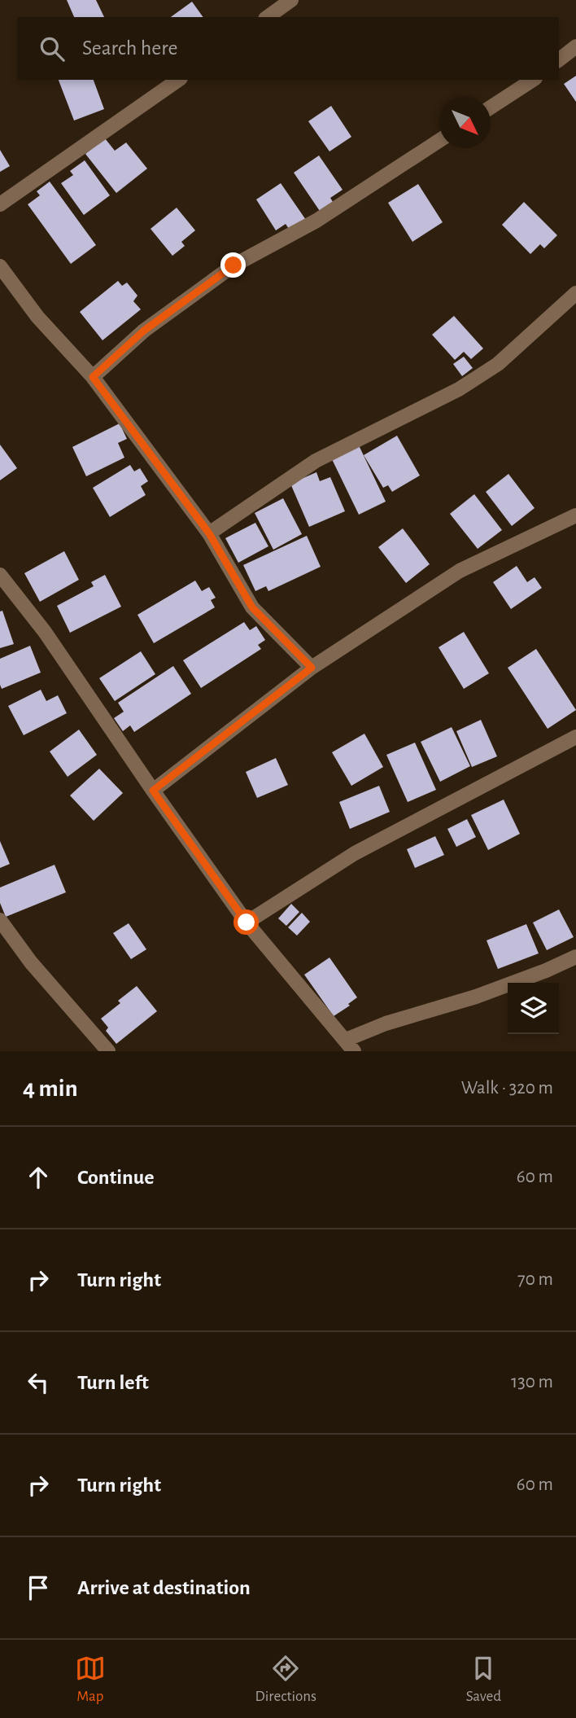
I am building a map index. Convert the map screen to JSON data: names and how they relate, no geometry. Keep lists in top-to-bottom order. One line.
{"north":"bottom right","page":{"search":"Search here","heading":["4 min","Walk · 320 m"],"list":[["Continue","60 m"],["Turn right","70 m"],["Turn left","130 m"],["Turn right","60 m"],"Arrive at destination"],"nav":["Map","Directions","Saved"]}}
